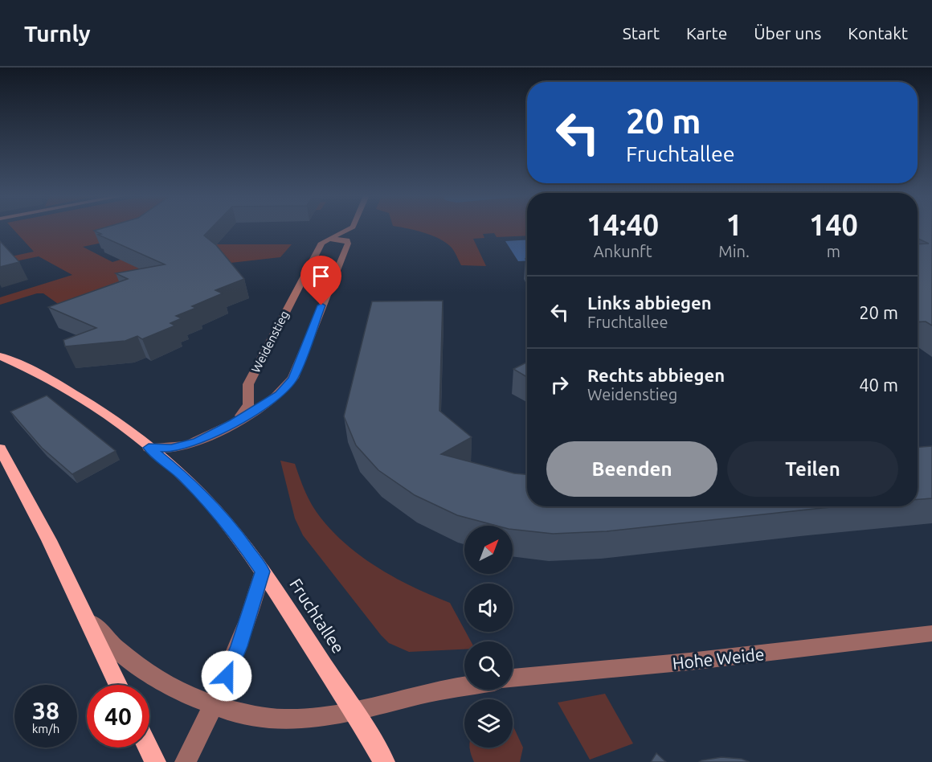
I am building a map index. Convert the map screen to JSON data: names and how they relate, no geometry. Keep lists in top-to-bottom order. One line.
{"streets":{"main road":["Fruchtallee"],"street":["Weidenstieg","Hohe Weide"]},"crossings":[["Weidenstieg","Fruchtallee"]],"north":"top right","page":{"header":"Turnly","nav":["Start","Karte","Über uns","Kontakt"],"turn":["20 m","Fruchtallee"],"eta":["14:40","Ankunft","1","Min.","140","m"],"list":[{"name":"Links abbiegen","note":"Fruchtallee","value":"20 m"},{"name":"Rechts abbiegen","note":"Weidenstieg","value":"40 m"}],"buttons":["Beenden","Teilen"],"speed":"38 km/h","limit":"40"}}
